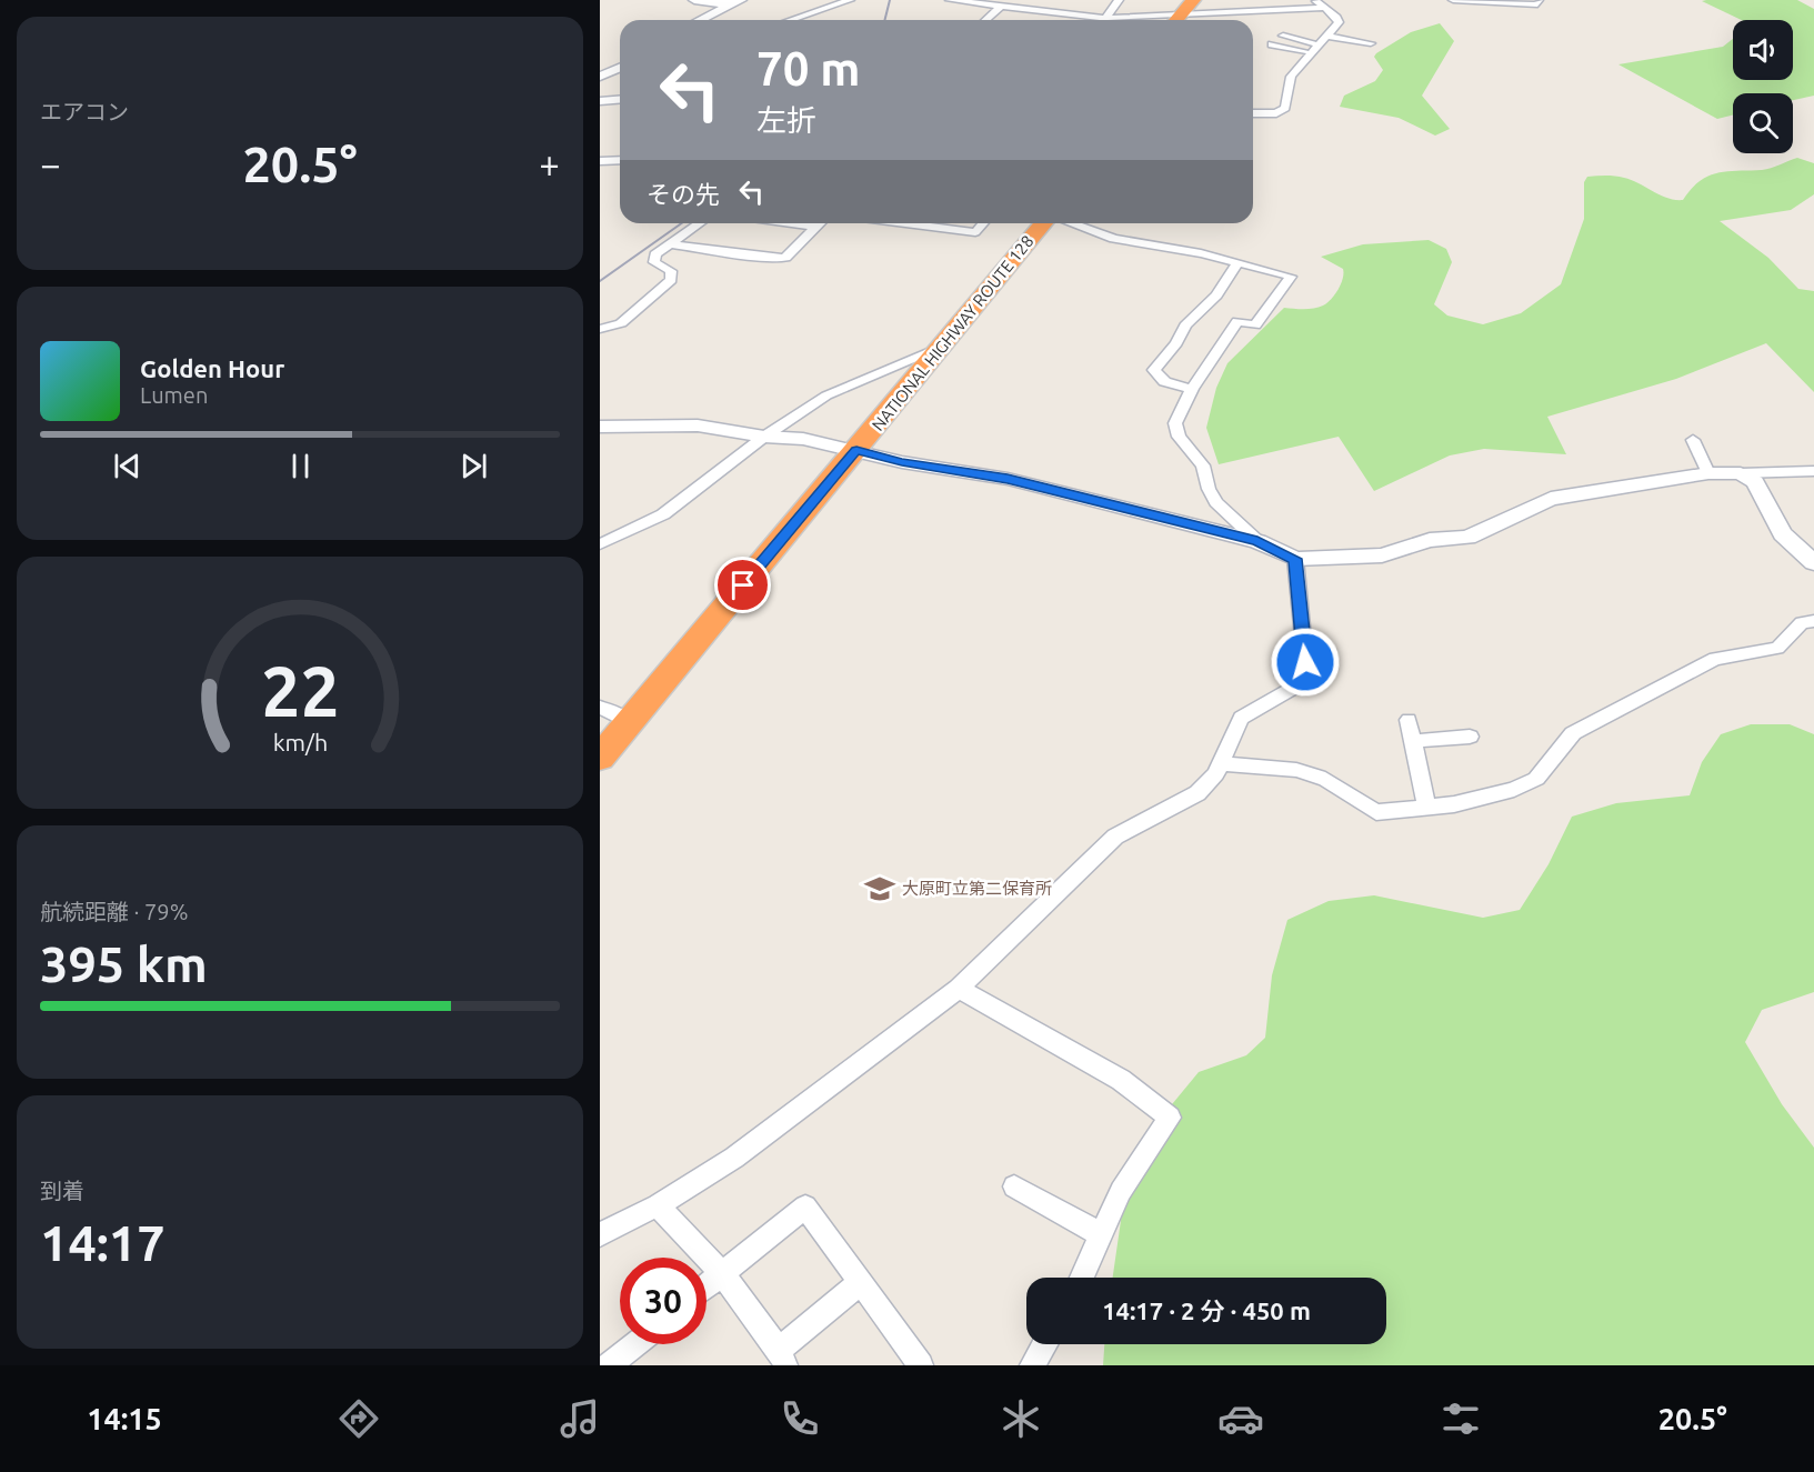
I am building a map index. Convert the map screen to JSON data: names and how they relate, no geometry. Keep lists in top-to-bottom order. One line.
{"streets":{"highway":["NATIONAL HIGHWAY ROUTE 128"]},"places":{"school or university":["大原町立第二保育所"]},"page":{"tile":["エアコン",["航続距離 · 79%","395 km"],["到着","14:17"]],"turn":["70 m","左折"],"heat":["−","20.5°","+"],"then":"その先","song":["Golden Hour","Lumen"],"limit":"30","trip":"14:17 · 2 分 · 450 m","tabs":["14:15","20.5°"],"gauge":["22","km/h"]}}
